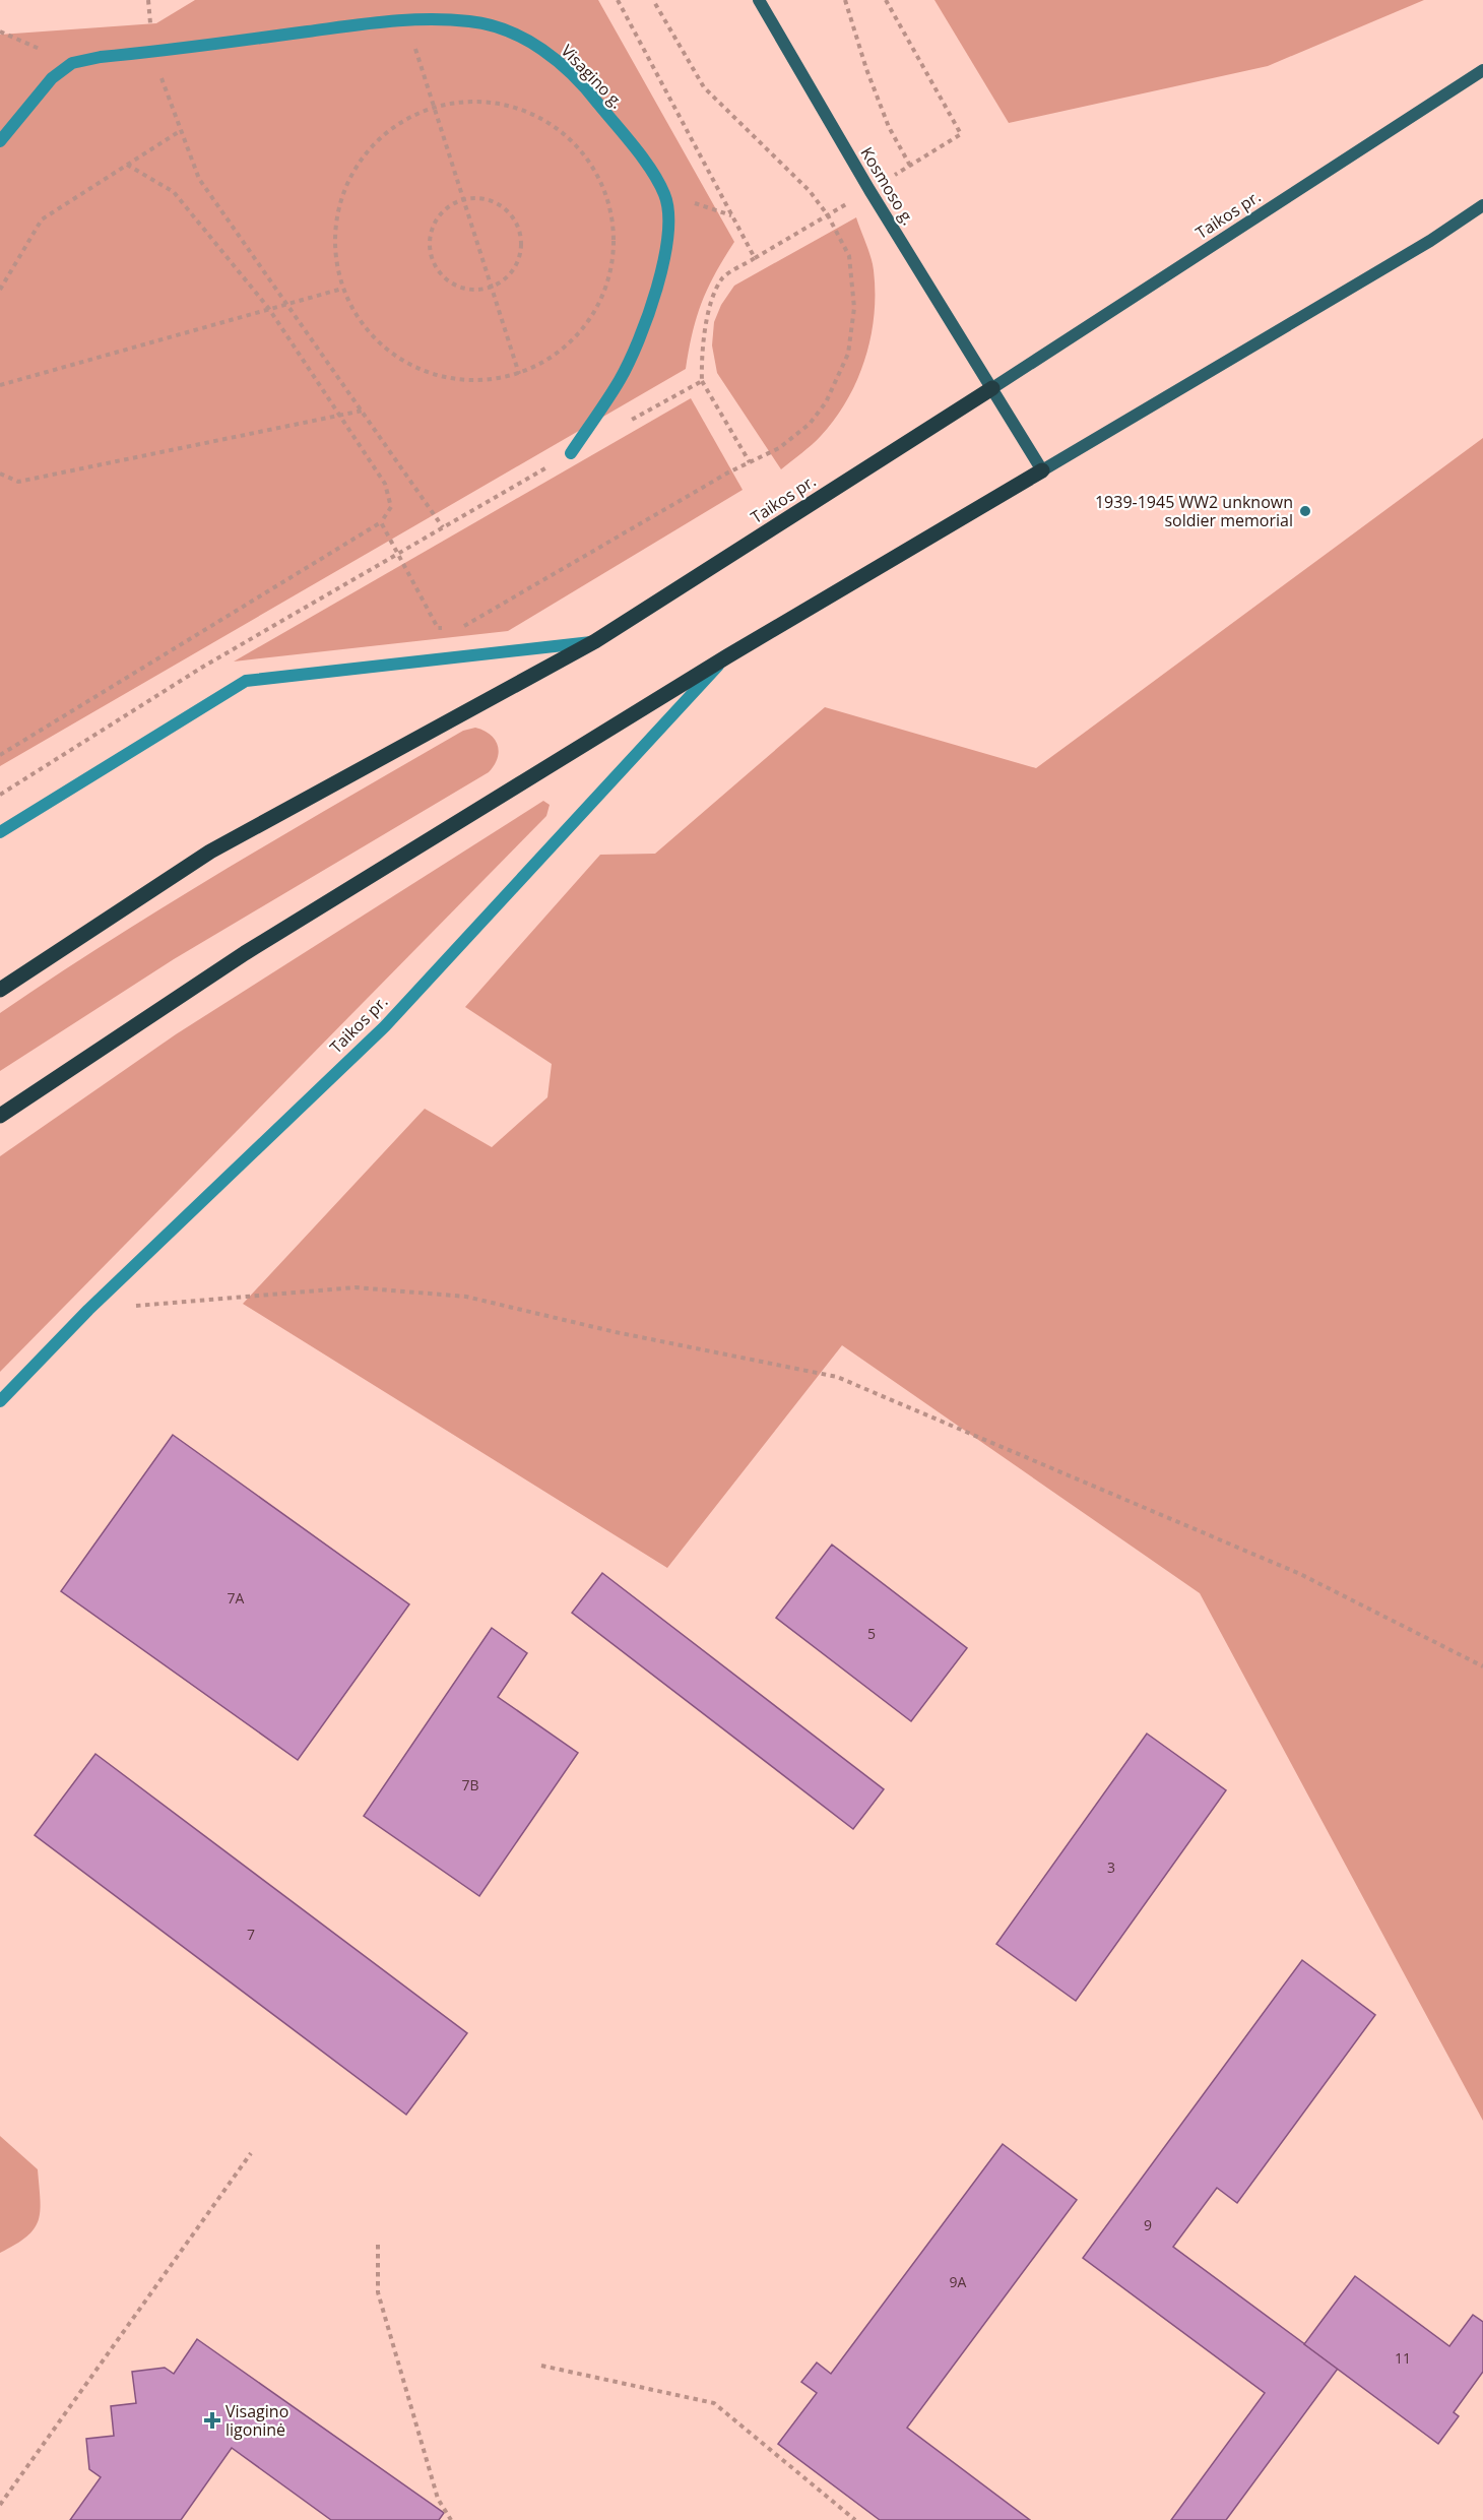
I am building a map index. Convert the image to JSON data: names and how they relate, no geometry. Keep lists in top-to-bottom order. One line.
{"streets":{"main road":["Kosmoso g.","Taikos pr."],"street":["Visagino g."]},"crossings":[["Kosmoso g.","Taikos pr."]],"places":{"other":["1939-1945 WW2 unknown soldier memorial"],"health":["Visagino ligoninė"]},"house_numbers":["7A","5","7B","3","7","9","9A","11"]}
